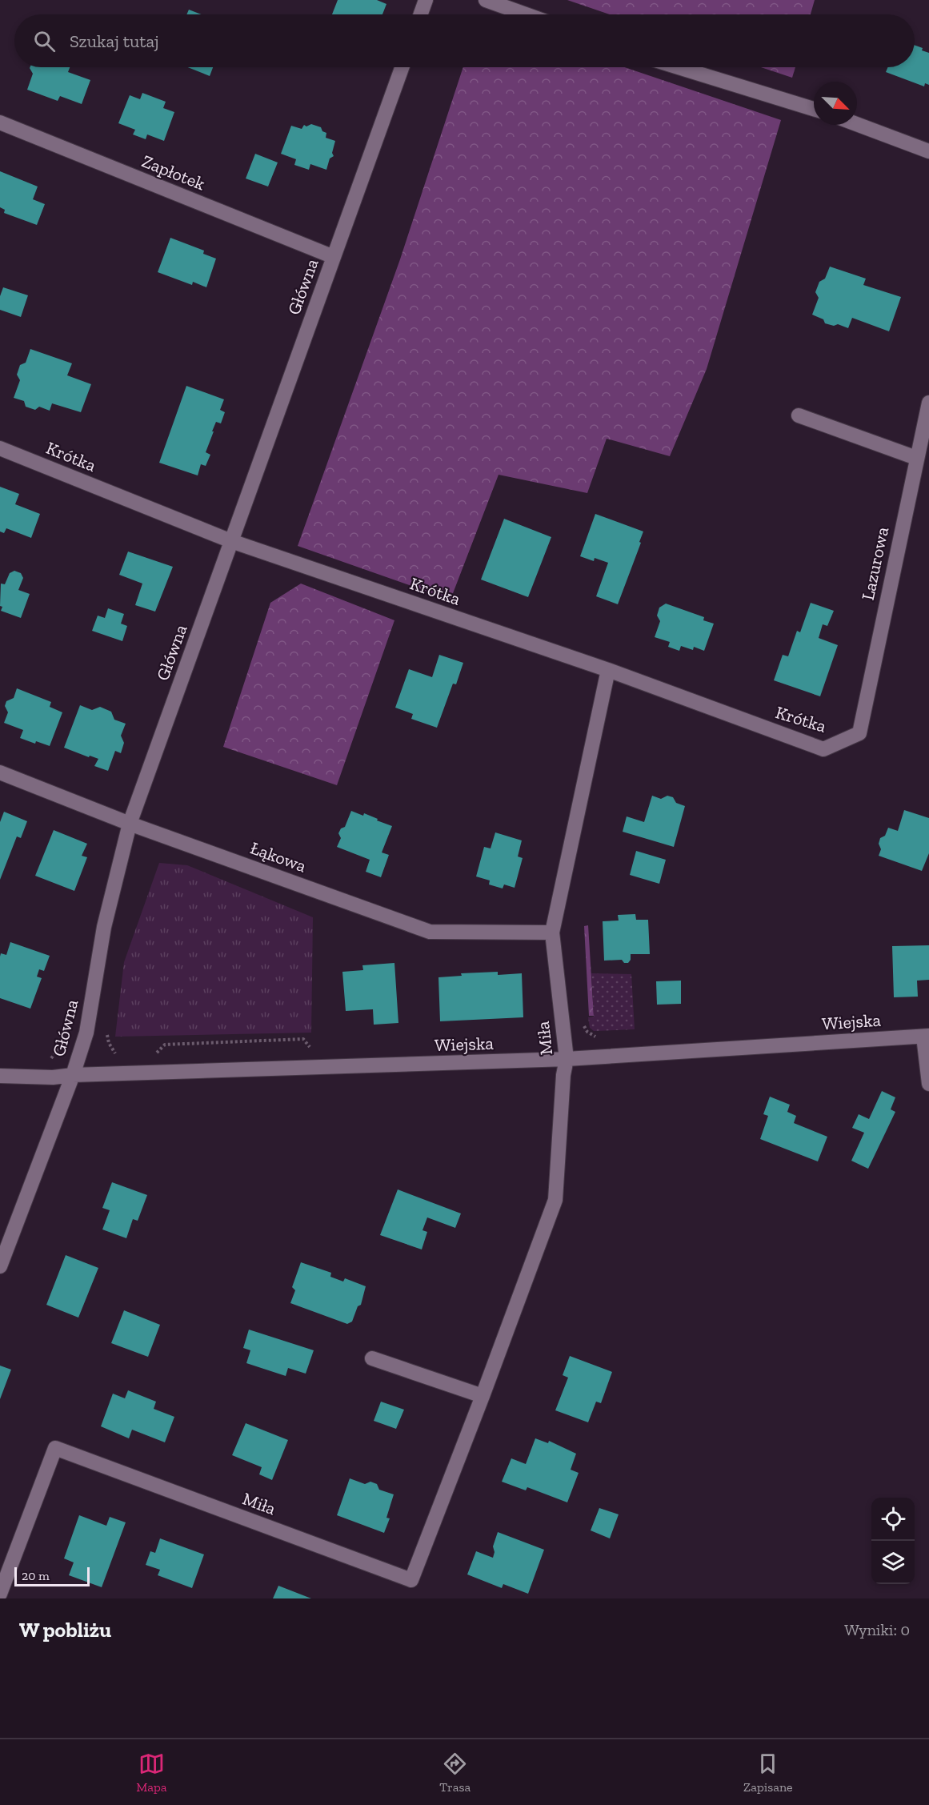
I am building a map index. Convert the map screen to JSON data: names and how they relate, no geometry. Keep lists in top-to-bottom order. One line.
{"streets":{"street":["Zapłotek","Główna","Krótka","Lazurowa","Łąkowa","Wiejska","Miła"]},"crossings":[["Zapłotek","Główna"],["Główna","Krótka"],["Główna","Łąkowa"],["Główna","Wiejska"],["Krótka","Lazurowa"],["Krótka","Miła"],["Łąkowa","Miła"],["Wiejska","Miła"]],"scale_bar":"20 m","north":"bottom right","page":{"search":"Szukaj tutaj","scale":"20 m","heading":["W pobliżu","Wyniki: 0"],"nav":["Mapa","Trasa","Zapisane"]}}
